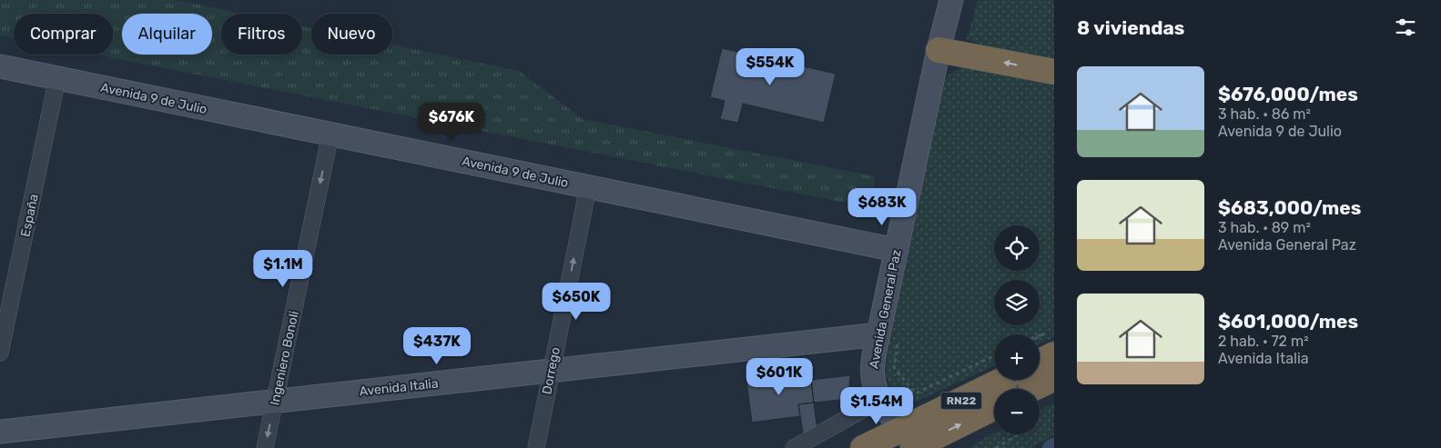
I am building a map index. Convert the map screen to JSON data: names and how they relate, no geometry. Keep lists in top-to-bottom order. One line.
{"streets":{"highway":["RN22"],"main road":["Avenida 9 de Julio","Avenida General Paz","Avenida Italia"],"street":["España","Ingeniero Bonoli","Dorrego"]},"crossings":[["Avenida 9 de Julio","España"],["Avenida 9 de Julio","Avenida General Paz"],["Avenida 9 de Julio","Ingeniero Bonoli"],["Avenida 9 de Julio","Dorrego"],["Avenida General Paz","Avenida Italia"],["Avenida General Paz","RN22"],["Ingeniero Bonoli","Avenida Italia"],["Dorrego","Avenida Italia"]],"one_way":["Ingeniero Bonoli","Dorrego"],"page":{"heading":"8 viviendas","chip":["Comprar","Alquilar","Filtros","Nuevo"],"price":["$554K","$676K","$683K","$1.1M","$650K","$437K","$601K","$1.54M"],"list":[{"name":"$676,000/mes","note":"3 hab. · 86 m² · Avenida 9 de Julio"},{"name":"$683,000/mes","note":"3 hab. · 89 m² · Avenida General Paz"},{"name":"$601,000/mes","note":"2 hab. · 72 m² · Avenida Italia"}],"map_buttons":["+","−"]}}
